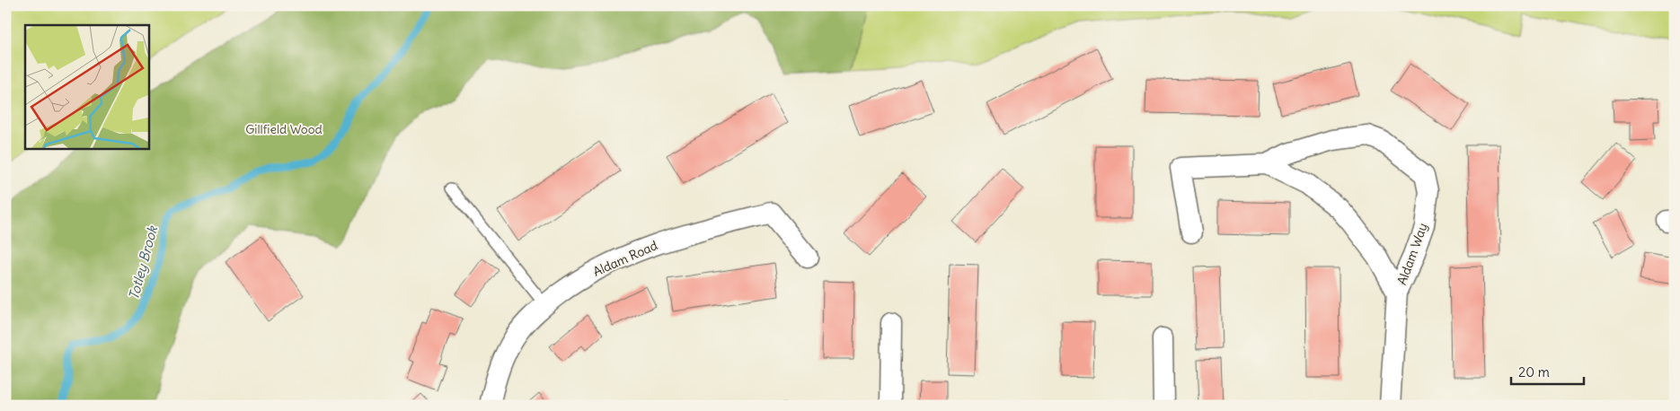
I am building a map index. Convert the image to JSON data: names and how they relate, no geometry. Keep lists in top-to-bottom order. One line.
{"streets":{"street":["Aldam Way","Aldam Road"]},"water":["Totley Brook"],"parks":["Gillfield Wood"],"scale_bar":"20 m"}
